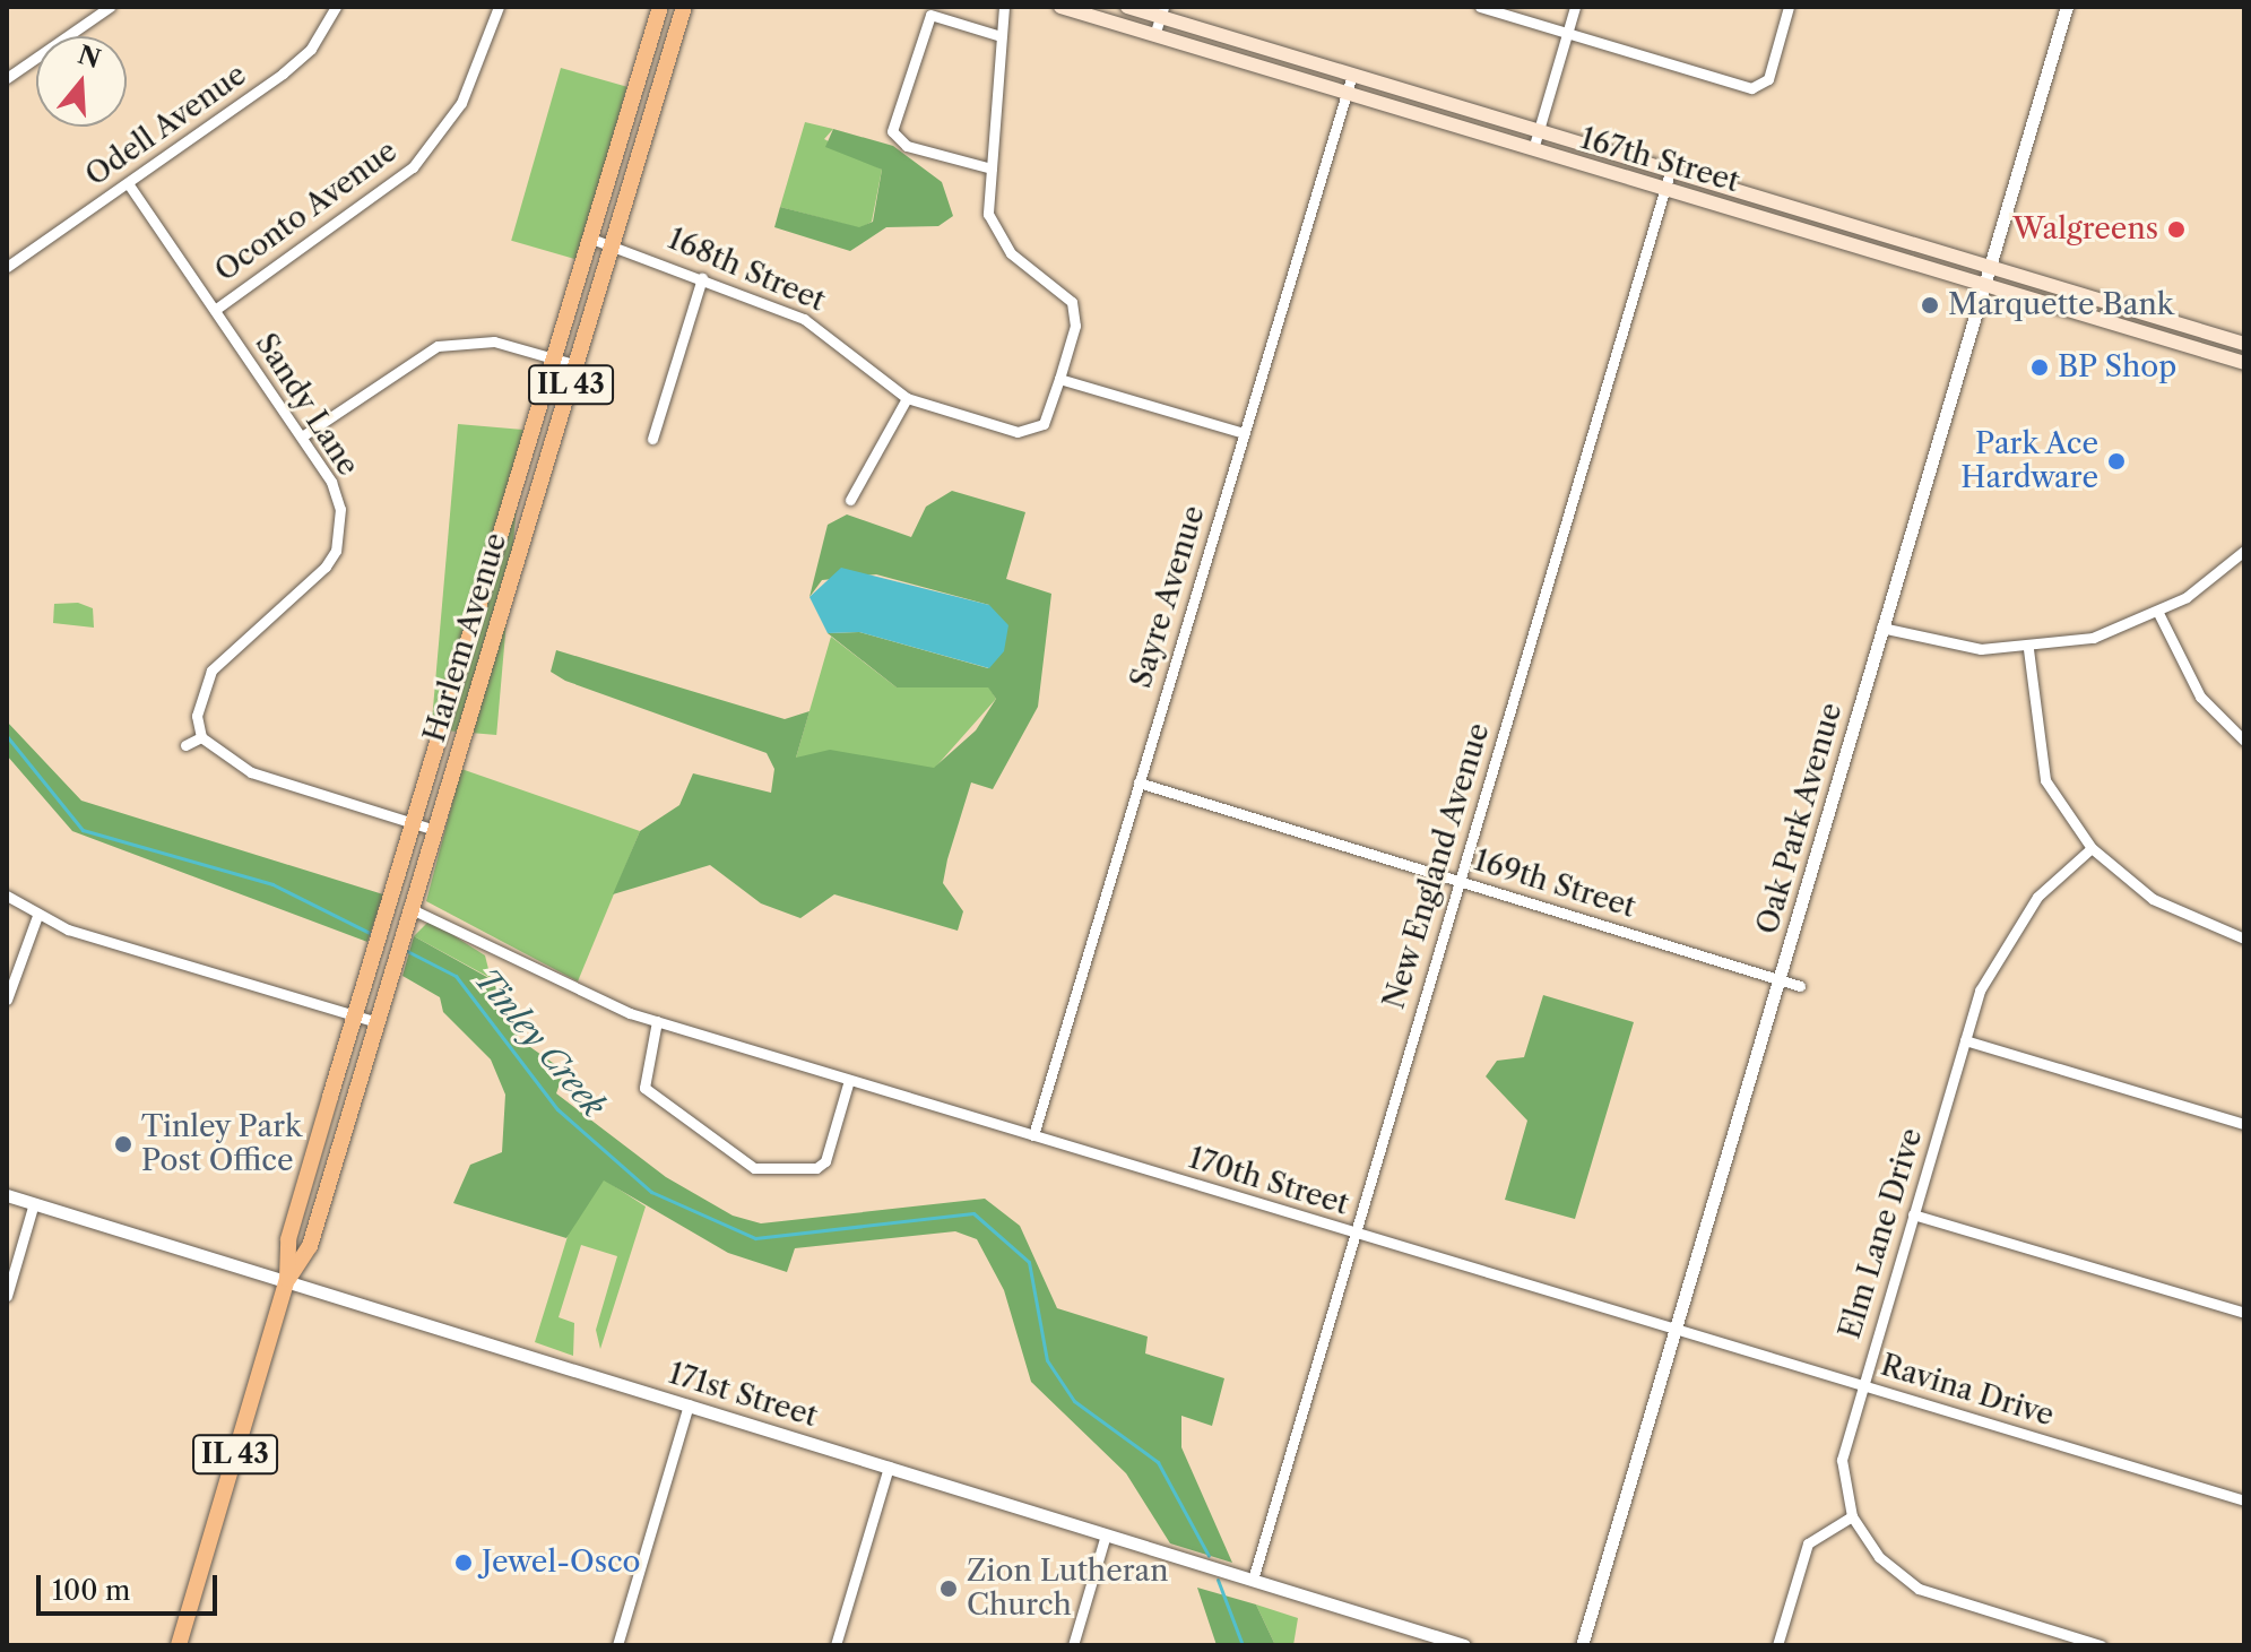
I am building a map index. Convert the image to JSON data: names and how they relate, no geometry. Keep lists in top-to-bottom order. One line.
{"streets":{"main road":["167th Street","IL 43","Harlem Avenue"],"street":["Odell Avenue","Oconto Avenue","168th Street","Sandy Lane","Sayre Avenue","Oak Park Avenue","New England Avenue","169th Street","170th Street","Elm Lane Drive","Ravina Drive","171st Street"]},"crossings":[["Odell Avenue","Sandy Lane"],["167th Street","Sayre Avenue"],["167th Street","Oak Park Avenue"],["167th Street","New England Avenue"],["Oconto Avenue","Sandy Lane"],["168th Street","Harlem Avenue"],["Sayre Avenue","169th Street"],["Sayre Avenue","170th Street"],["Harlem Avenue","170th Street"],["Harlem Avenue","171st Street"],["Oak Park Avenue","169th Street"],["Oak Park Avenue","170th Street"],["Oak Park Avenue","Ravina Drive"],["New England Avenue","169th Street"],["New England Avenue","170th Street"],["New England Avenue","171st Street"],["170th Street","Ravina Drive"],["Elm Lane Drive","Ravina Drive"]],"water":["Tinley Creek"],"places":["Walgreens","Marquette Bank","BP Shop","Park Ace Hardware","Tinley Park Post Office","Jewel-Osco","Zion Lutheran Church"],"scale_bar":"100 m","north":"top"}
